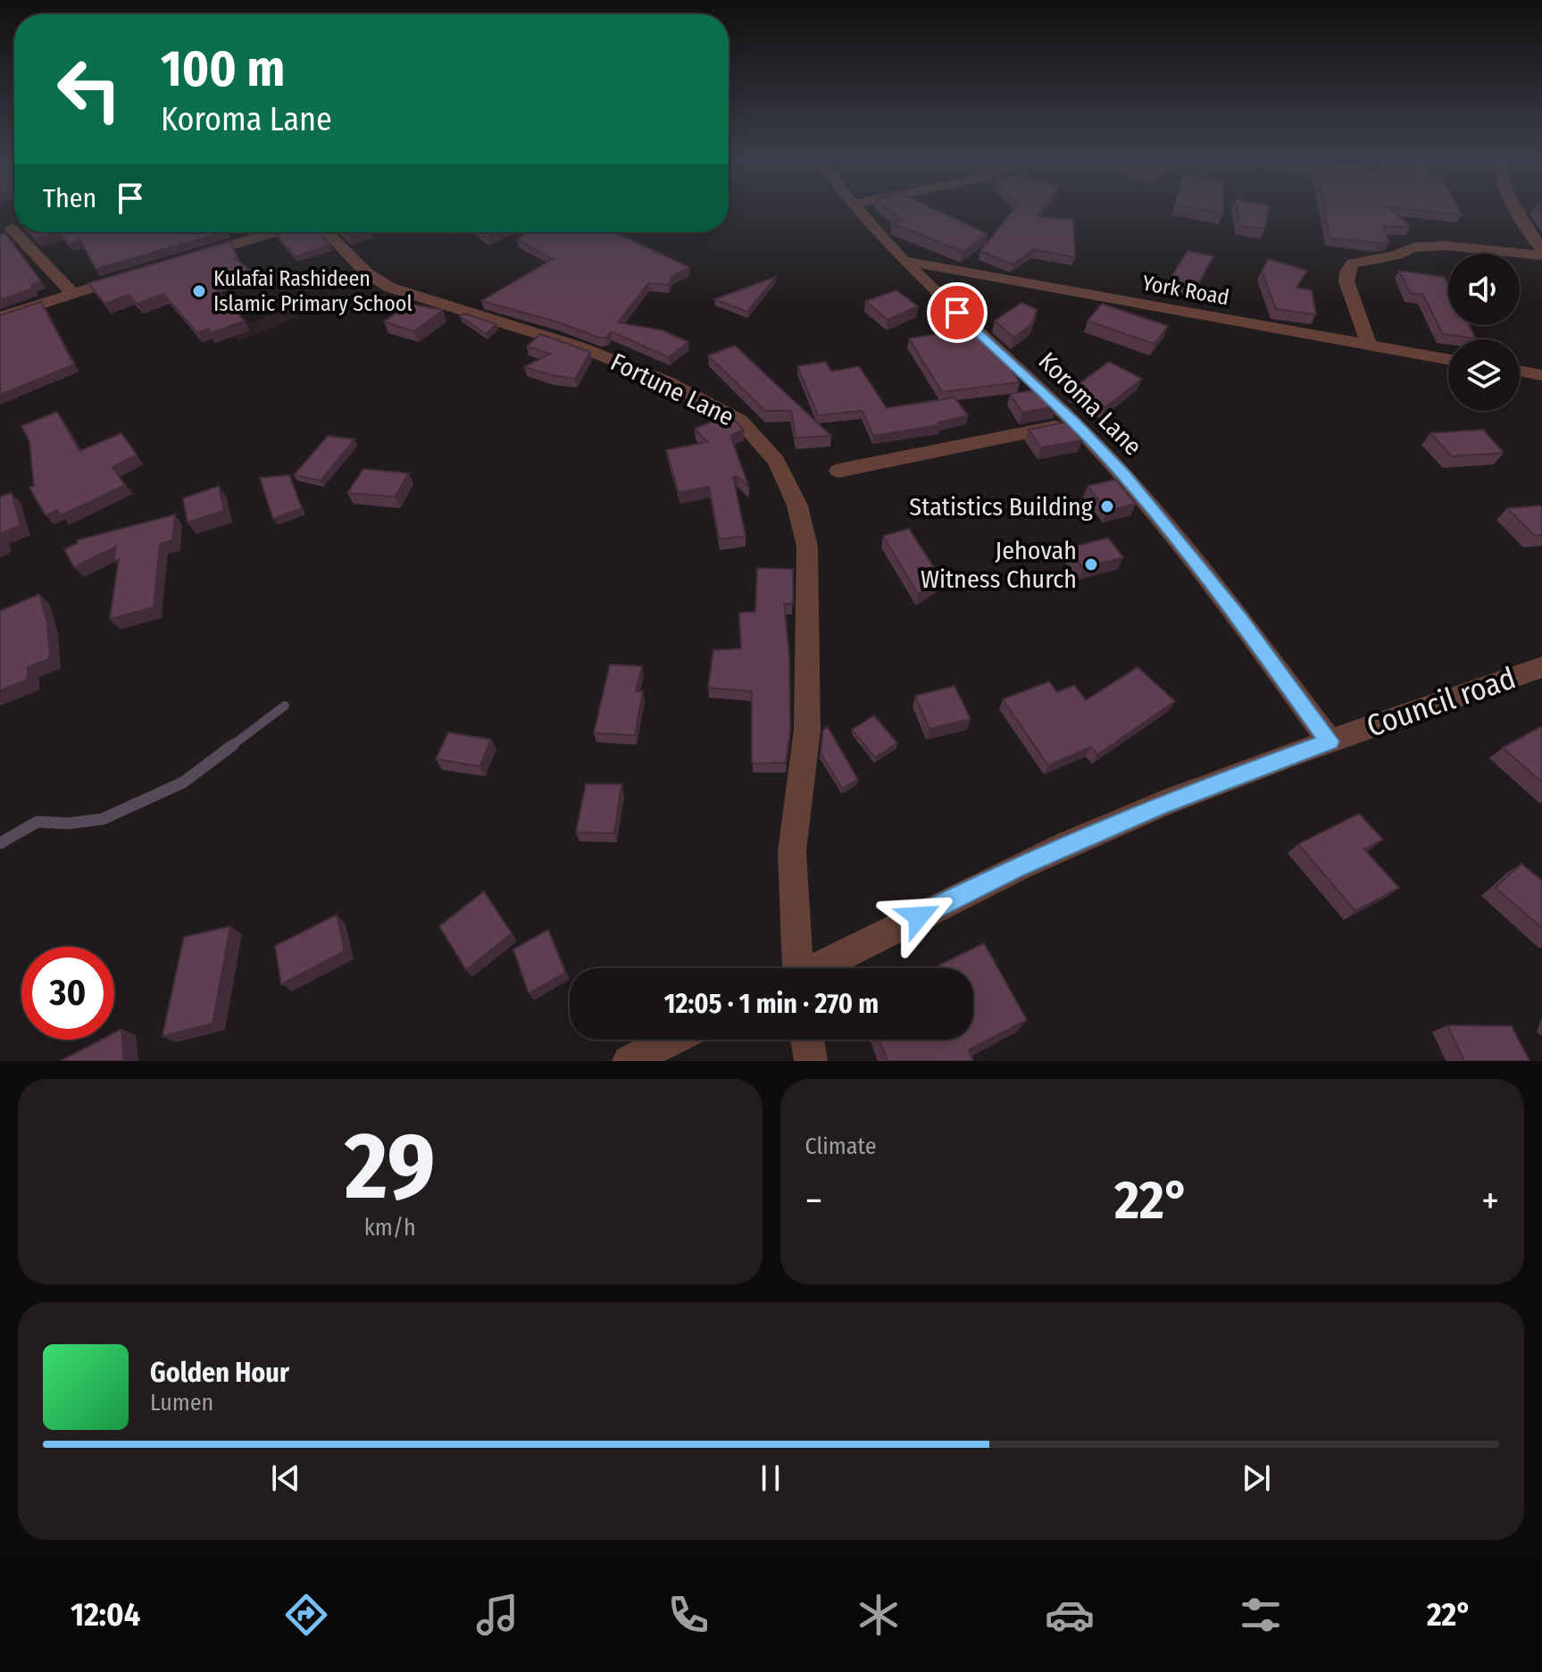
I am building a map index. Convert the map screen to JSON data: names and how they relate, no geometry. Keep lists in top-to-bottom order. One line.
{"streets":{"street":["York Road","Fortune Lane","Koroma Lane","Council road"]},"crossings":[["York Road","Koroma Lane"],["Koroma Lane","Council road"]],"places":["Kulafai Rashideen Islamic Primary School","Statistics Building","Jehovah Witness Church"],"page":{"turn":["100 m","Koroma Lane"],"then":"Then","limit":"30","trip":"12:05 · 1 min · 270 m","tile":[["29","km/h"],"Climate"],"heat":["−","22°","+"],"song":["Golden Hour","Lumen"],"tabs":["12:04","22°"]}}
